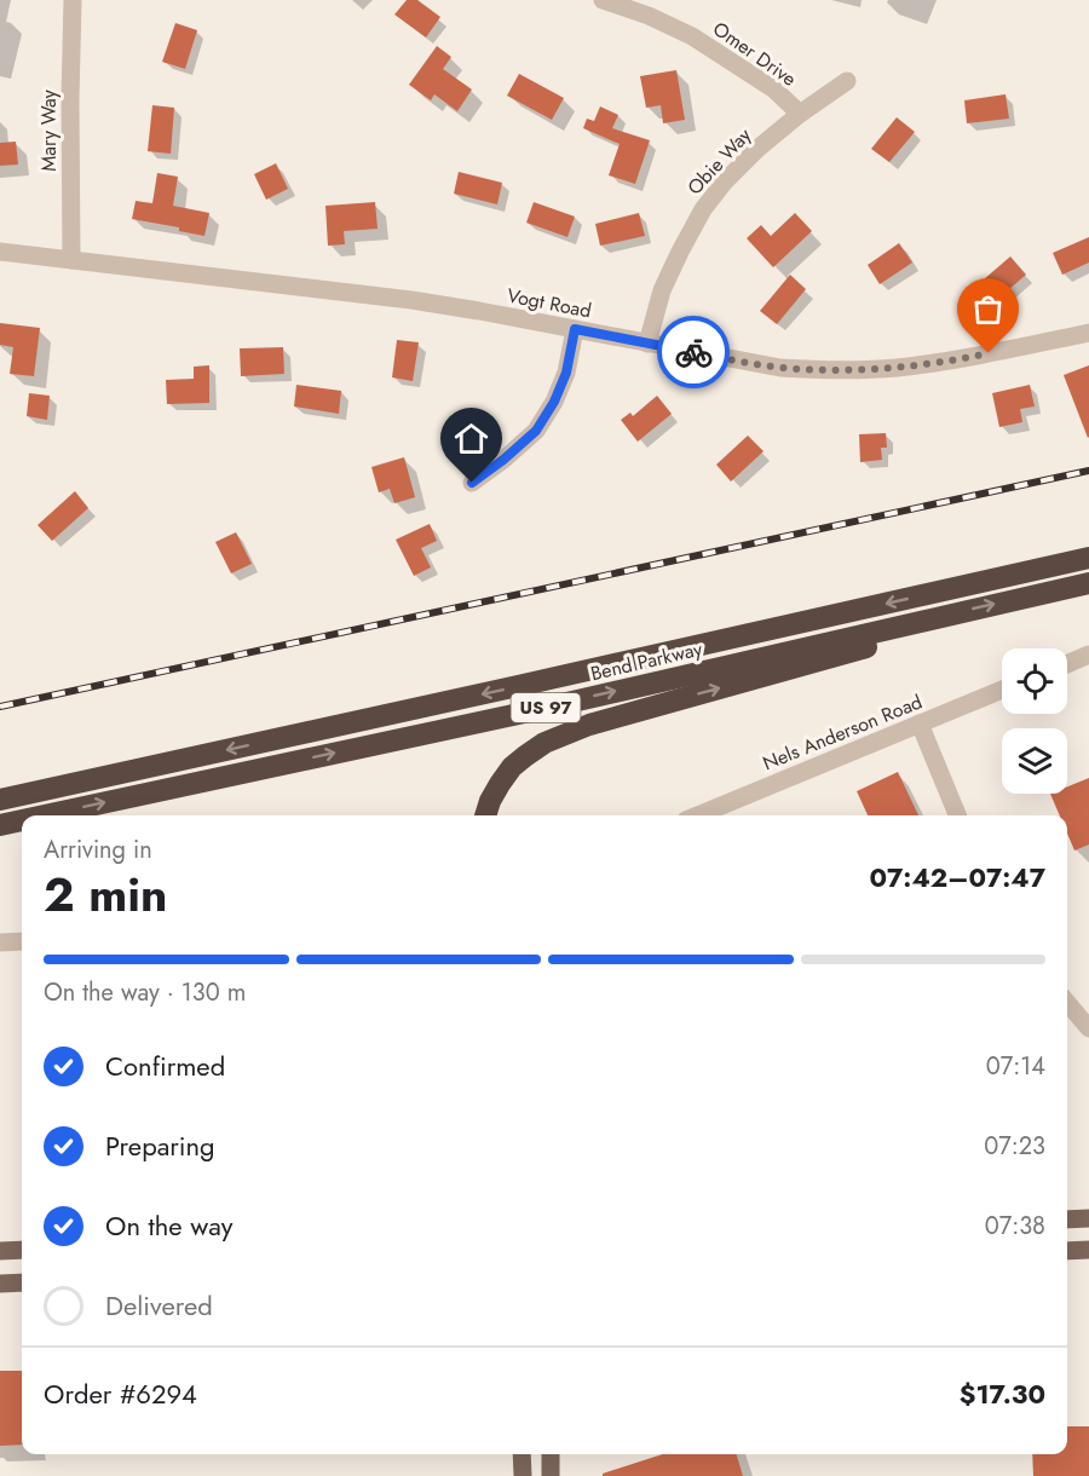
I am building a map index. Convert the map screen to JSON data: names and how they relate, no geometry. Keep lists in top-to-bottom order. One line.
{"streets":{"highway":["Bend Parkway","US 97"],"street":["Omer Drive","Mary Way","Obie Way","Vogt Road","Nels Anderson Road"]},"crossings":[["Omer Drive","Obie Way"],["Mary Way","Vogt Road"],["Obie Way","Vogt Road"]],"page":{"heading":["2 min","Arriving in","07:42–07:47"],"panel":["Order #6294","$17.30"],"bar":"On the way · 130 m","list":[["Confirmed","07:14"],["Preparing","07:23"],["On the way","07:38"],"Delivered"]}}
